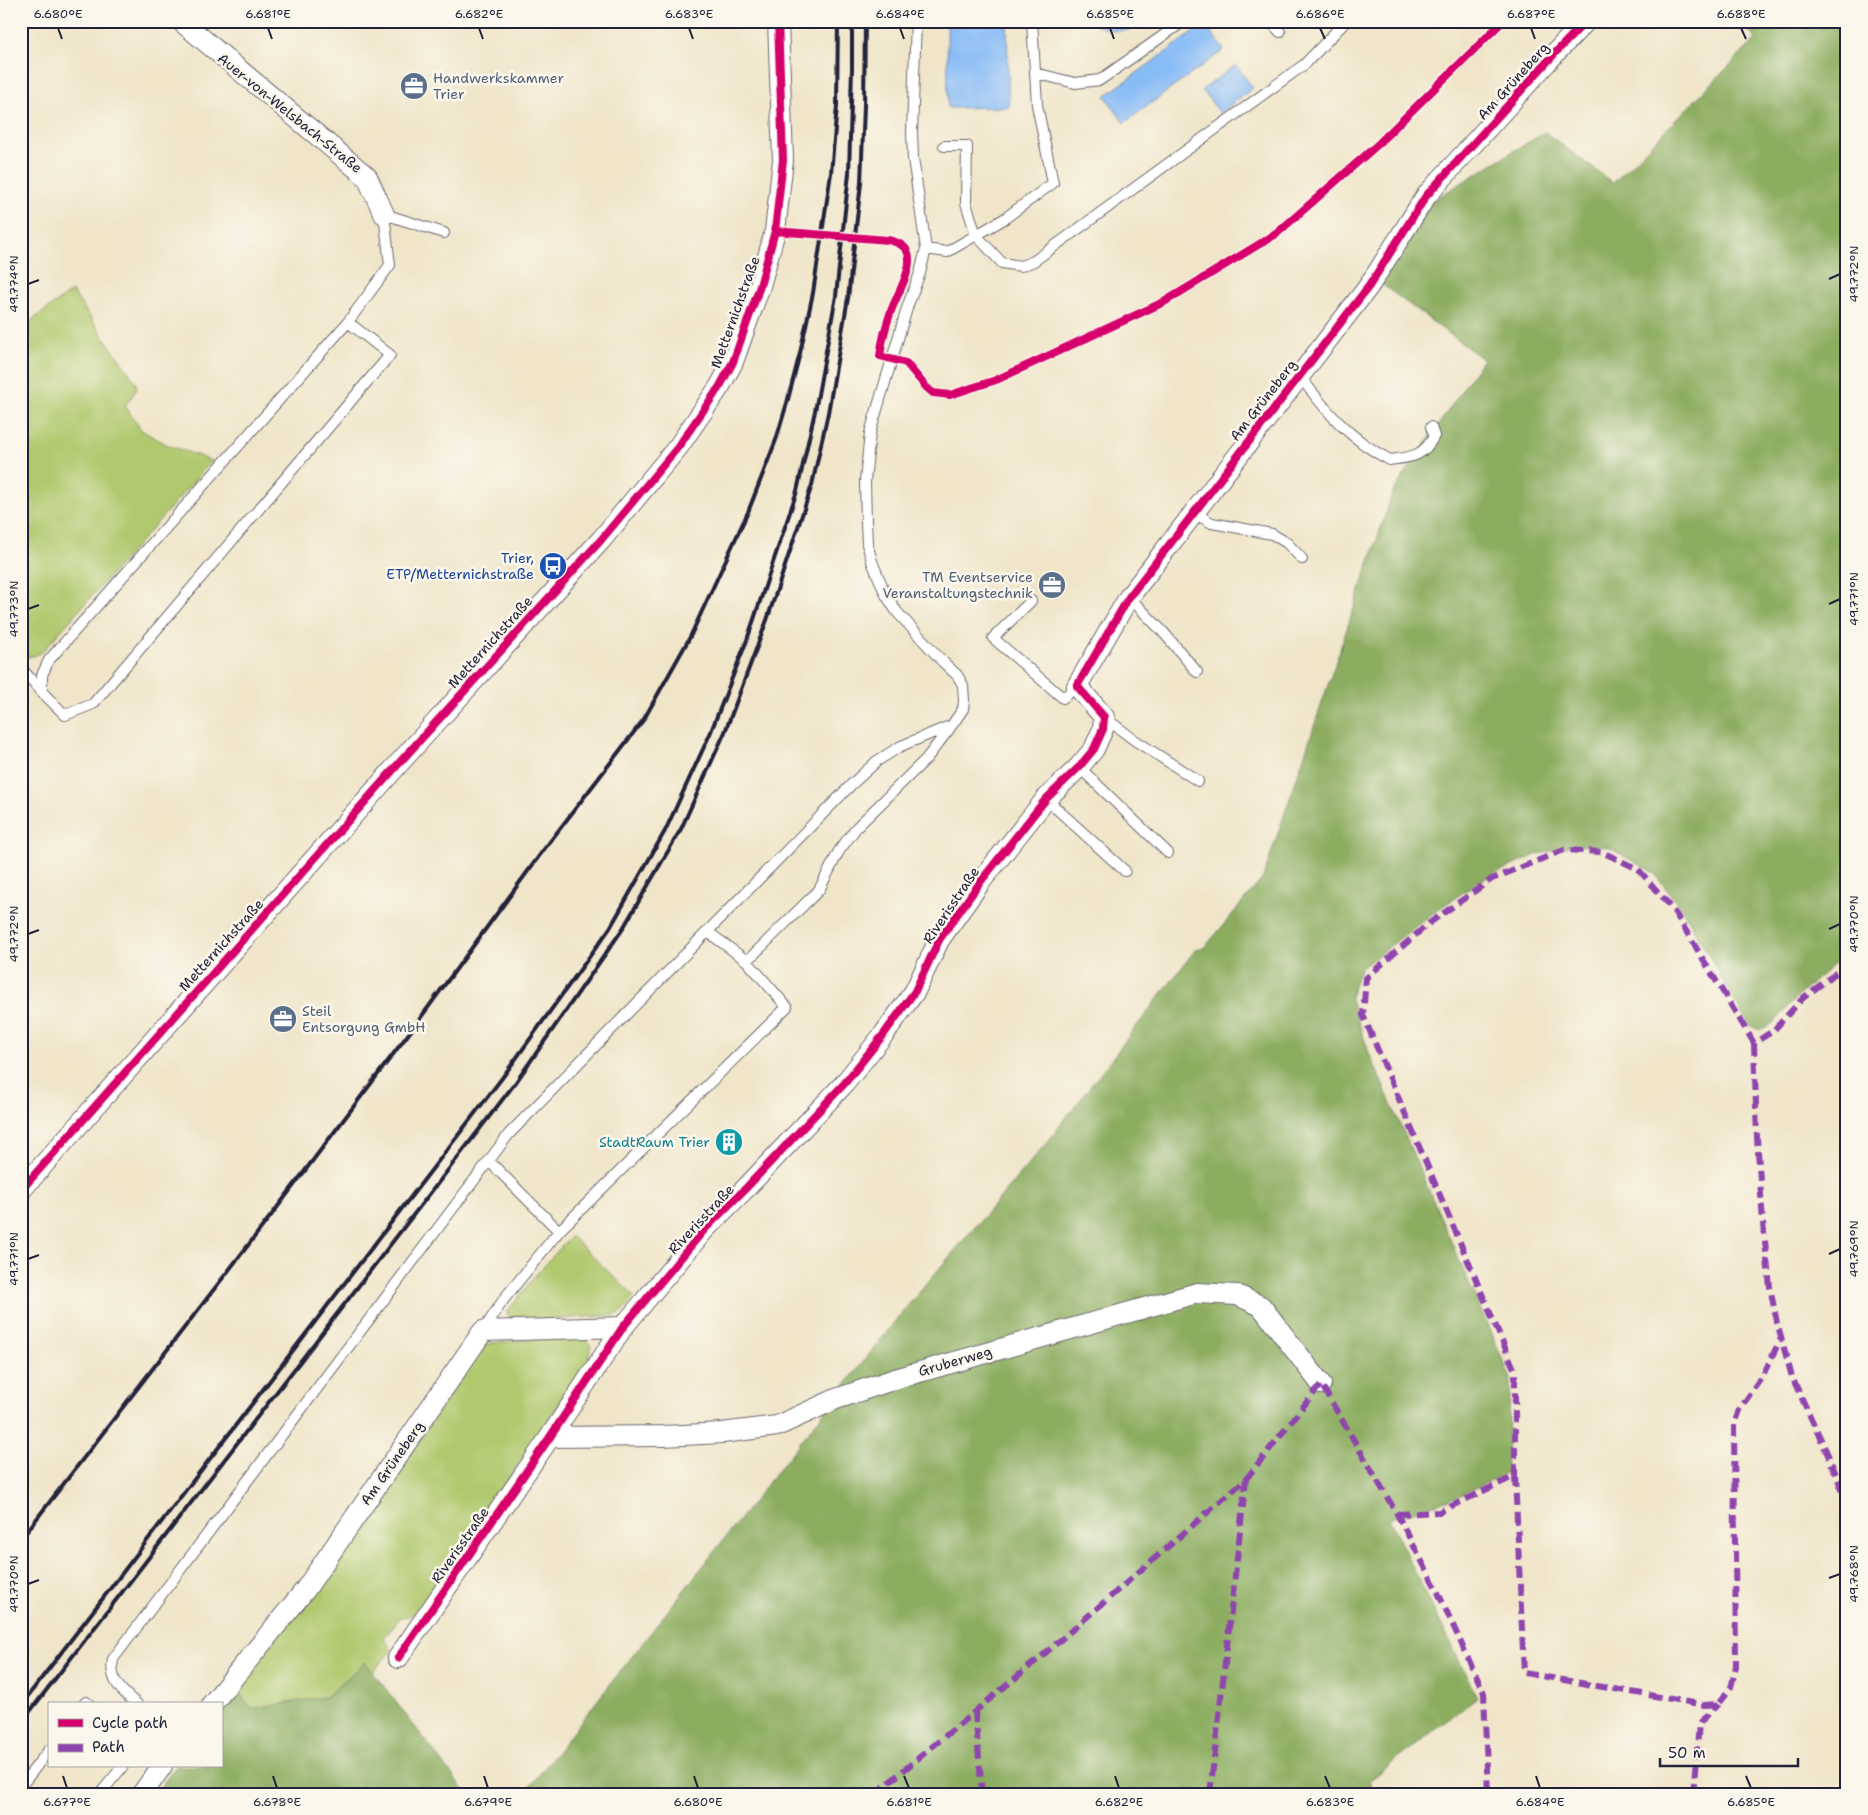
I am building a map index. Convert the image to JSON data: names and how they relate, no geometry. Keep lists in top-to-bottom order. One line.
{"streets":{"street":["Am Grüneberg","Auer-von-Welsbach-Straße","Metternichstraße","Riverisstraße","Gruberweg"]},"crossings":[["Riverisstraße","Gruberweg"]],"places":{"office":["Handwerkskammer Trier","TM Eventservice Veranstaltungstechnik","Steil Entsorgung GmbH"],"bus stop":["Trier, ETP/Metternichstraße"],"building":["StadtRaum Trier"]},"legend":["Cycle path","Path"],"scale_bar":"50 m","coordinates":["6.680°E","6.681°E","6.682°E","6.683°E","6.684°E","6.685°E","6.686°E","6.687°E","6.688°E","49.772°N","49.774°N","49.771°N","49.773°N","49.770°N","49.769°N","49.768°N","6.677°E","6.678°E","6.679°E"]}
